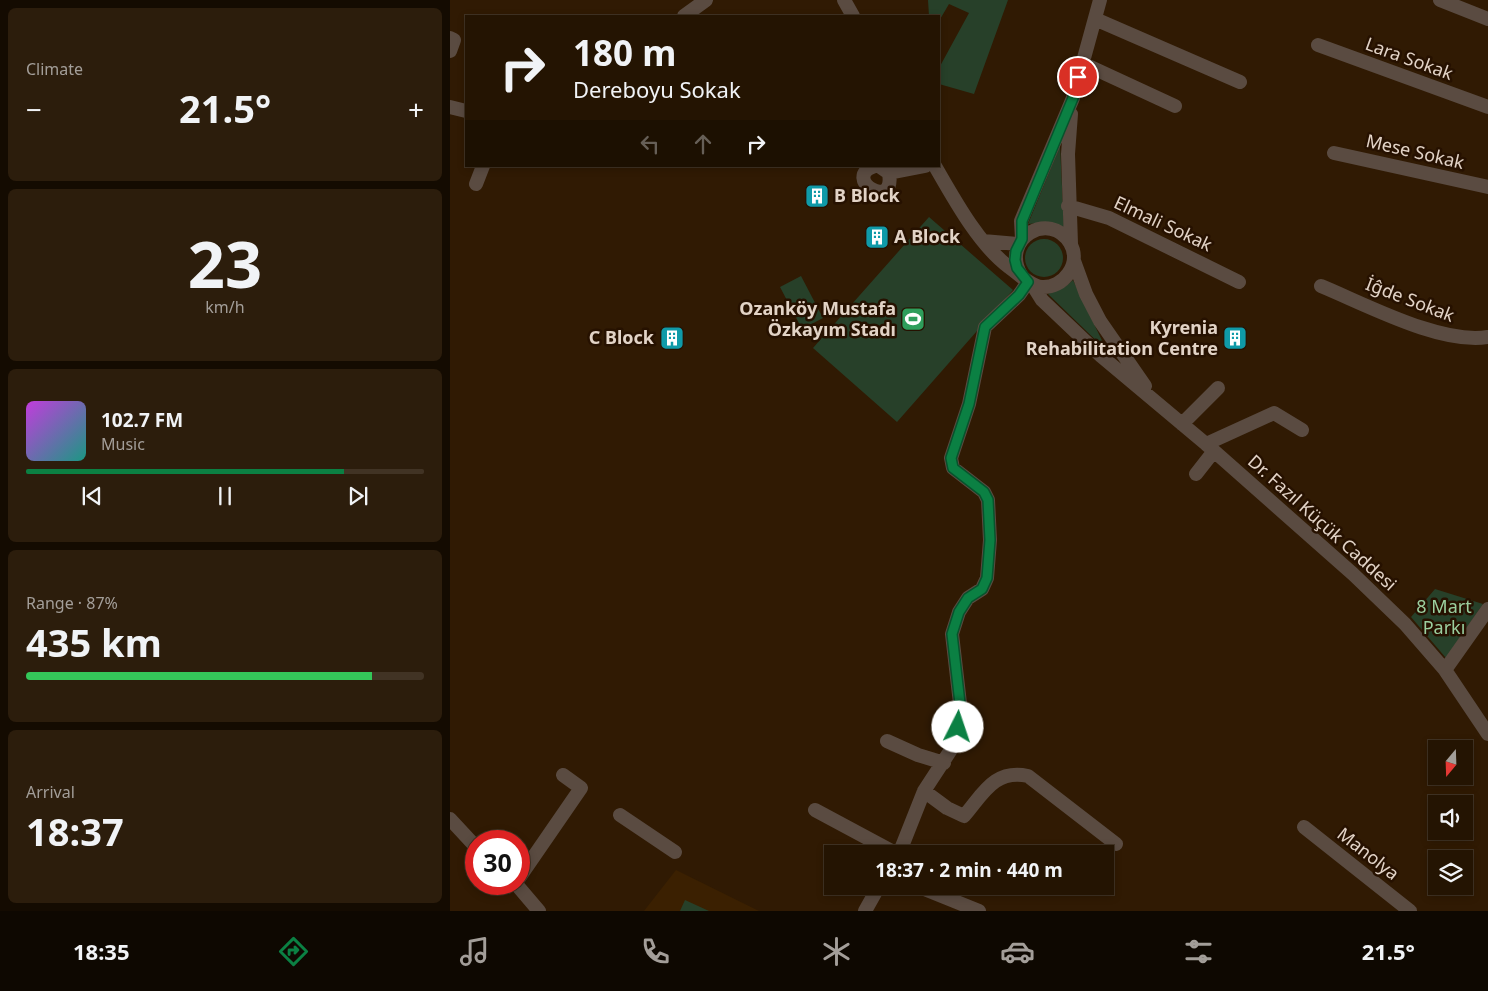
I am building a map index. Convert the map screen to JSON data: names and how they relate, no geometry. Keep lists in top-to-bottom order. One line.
{"streets":{"street":["Lara Sokak","Mese Sokak","Elmali Sokak","İĝde Sokak","Dr. Fazıl Küçük Caddesi","Manolya"]},"parks":["8 Mart Parkı"],"places":{"building":["B Block","A Block","C Block","Kyrenia Rehabilitation Centre"],"sports":["Ozanköy Mustafa Özkayım Stadı"]},"north":"bottom","page":{"tile":["Climate",["23","km/h"],["Range · 87%","435 km"],["Arrival","18:37"]],"turn":["180 m","Dereboyu Sokak"],"heat":["−","21.5°","+"],"song":["102.7 FM","Music"],"limit":"30","trip":"18:37 · 2 min · 440 m","tabs":["18:35","21.5°"]}}
